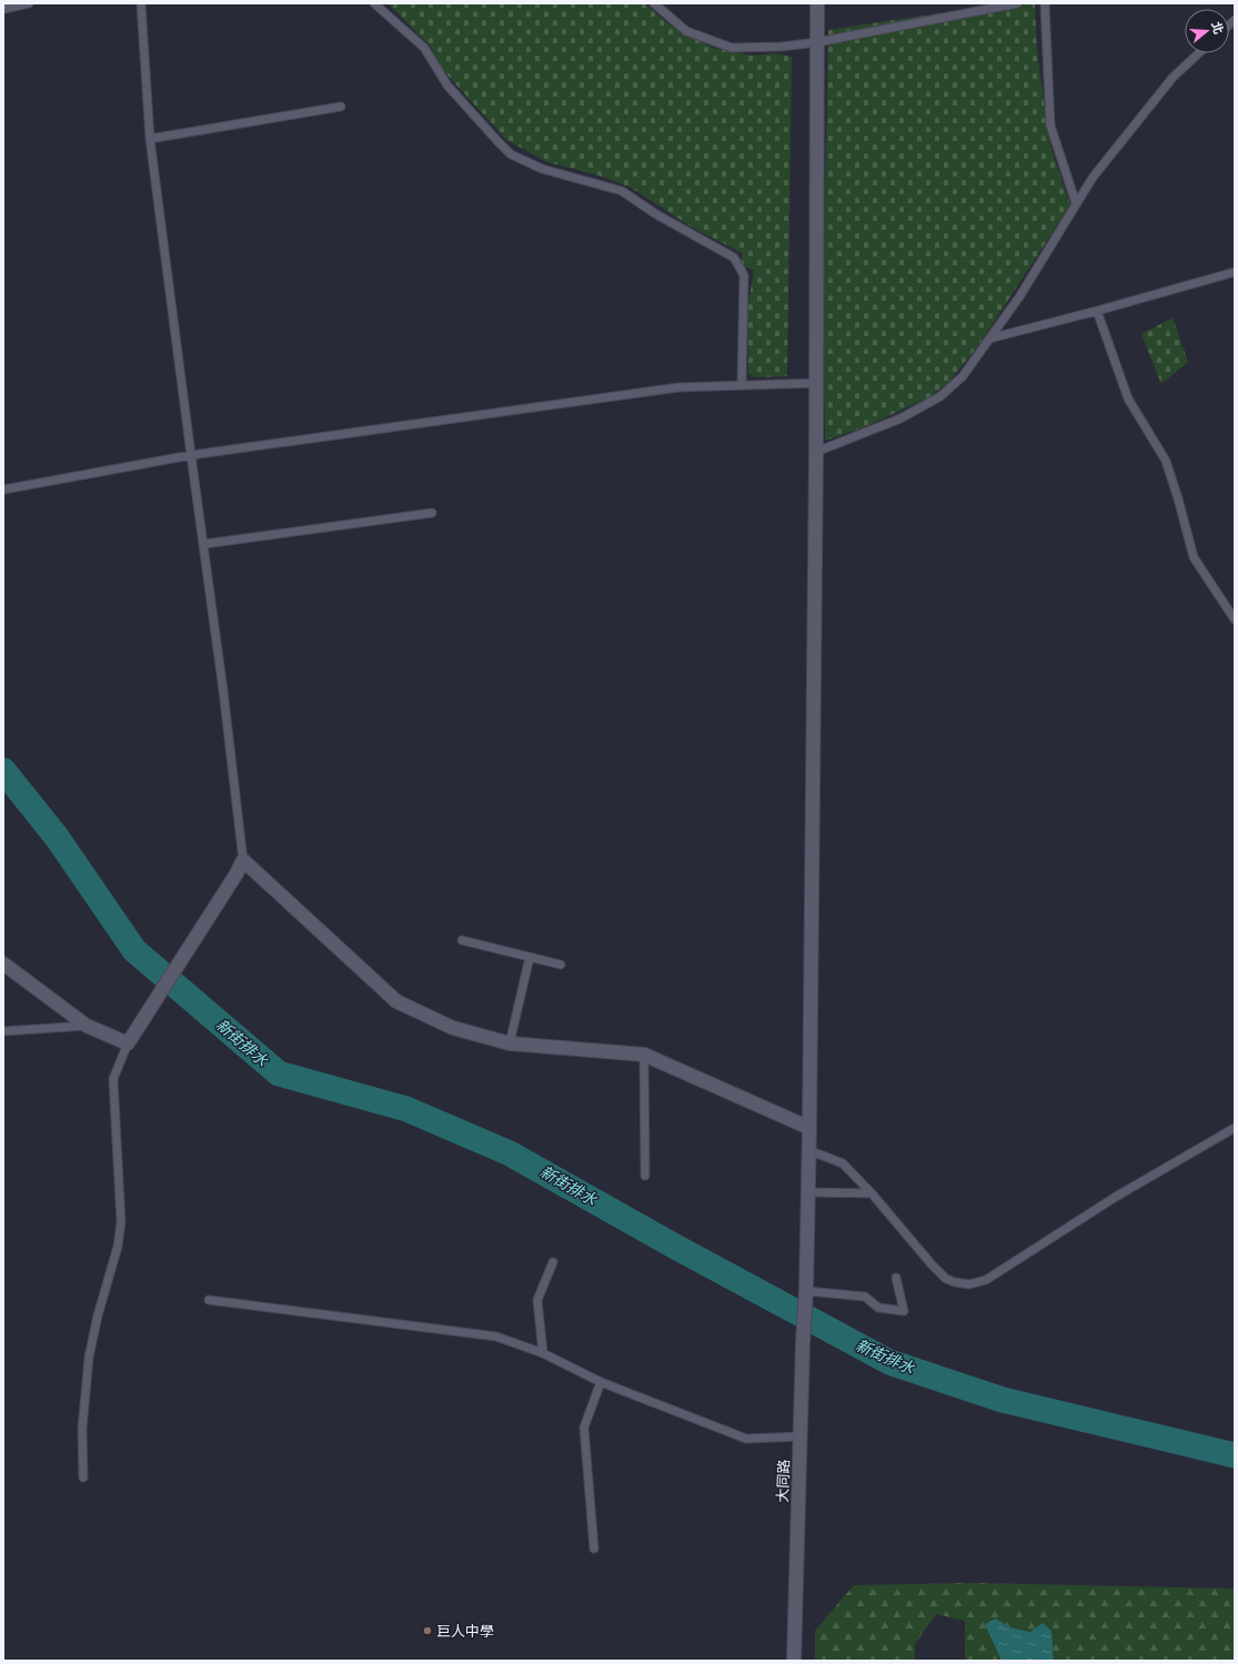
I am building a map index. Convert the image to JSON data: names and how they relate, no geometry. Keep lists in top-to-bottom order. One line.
{"streets":{"street":["大同路"]},"water":["新街排水"],"places":["巨人中學"],"north":"right"}
